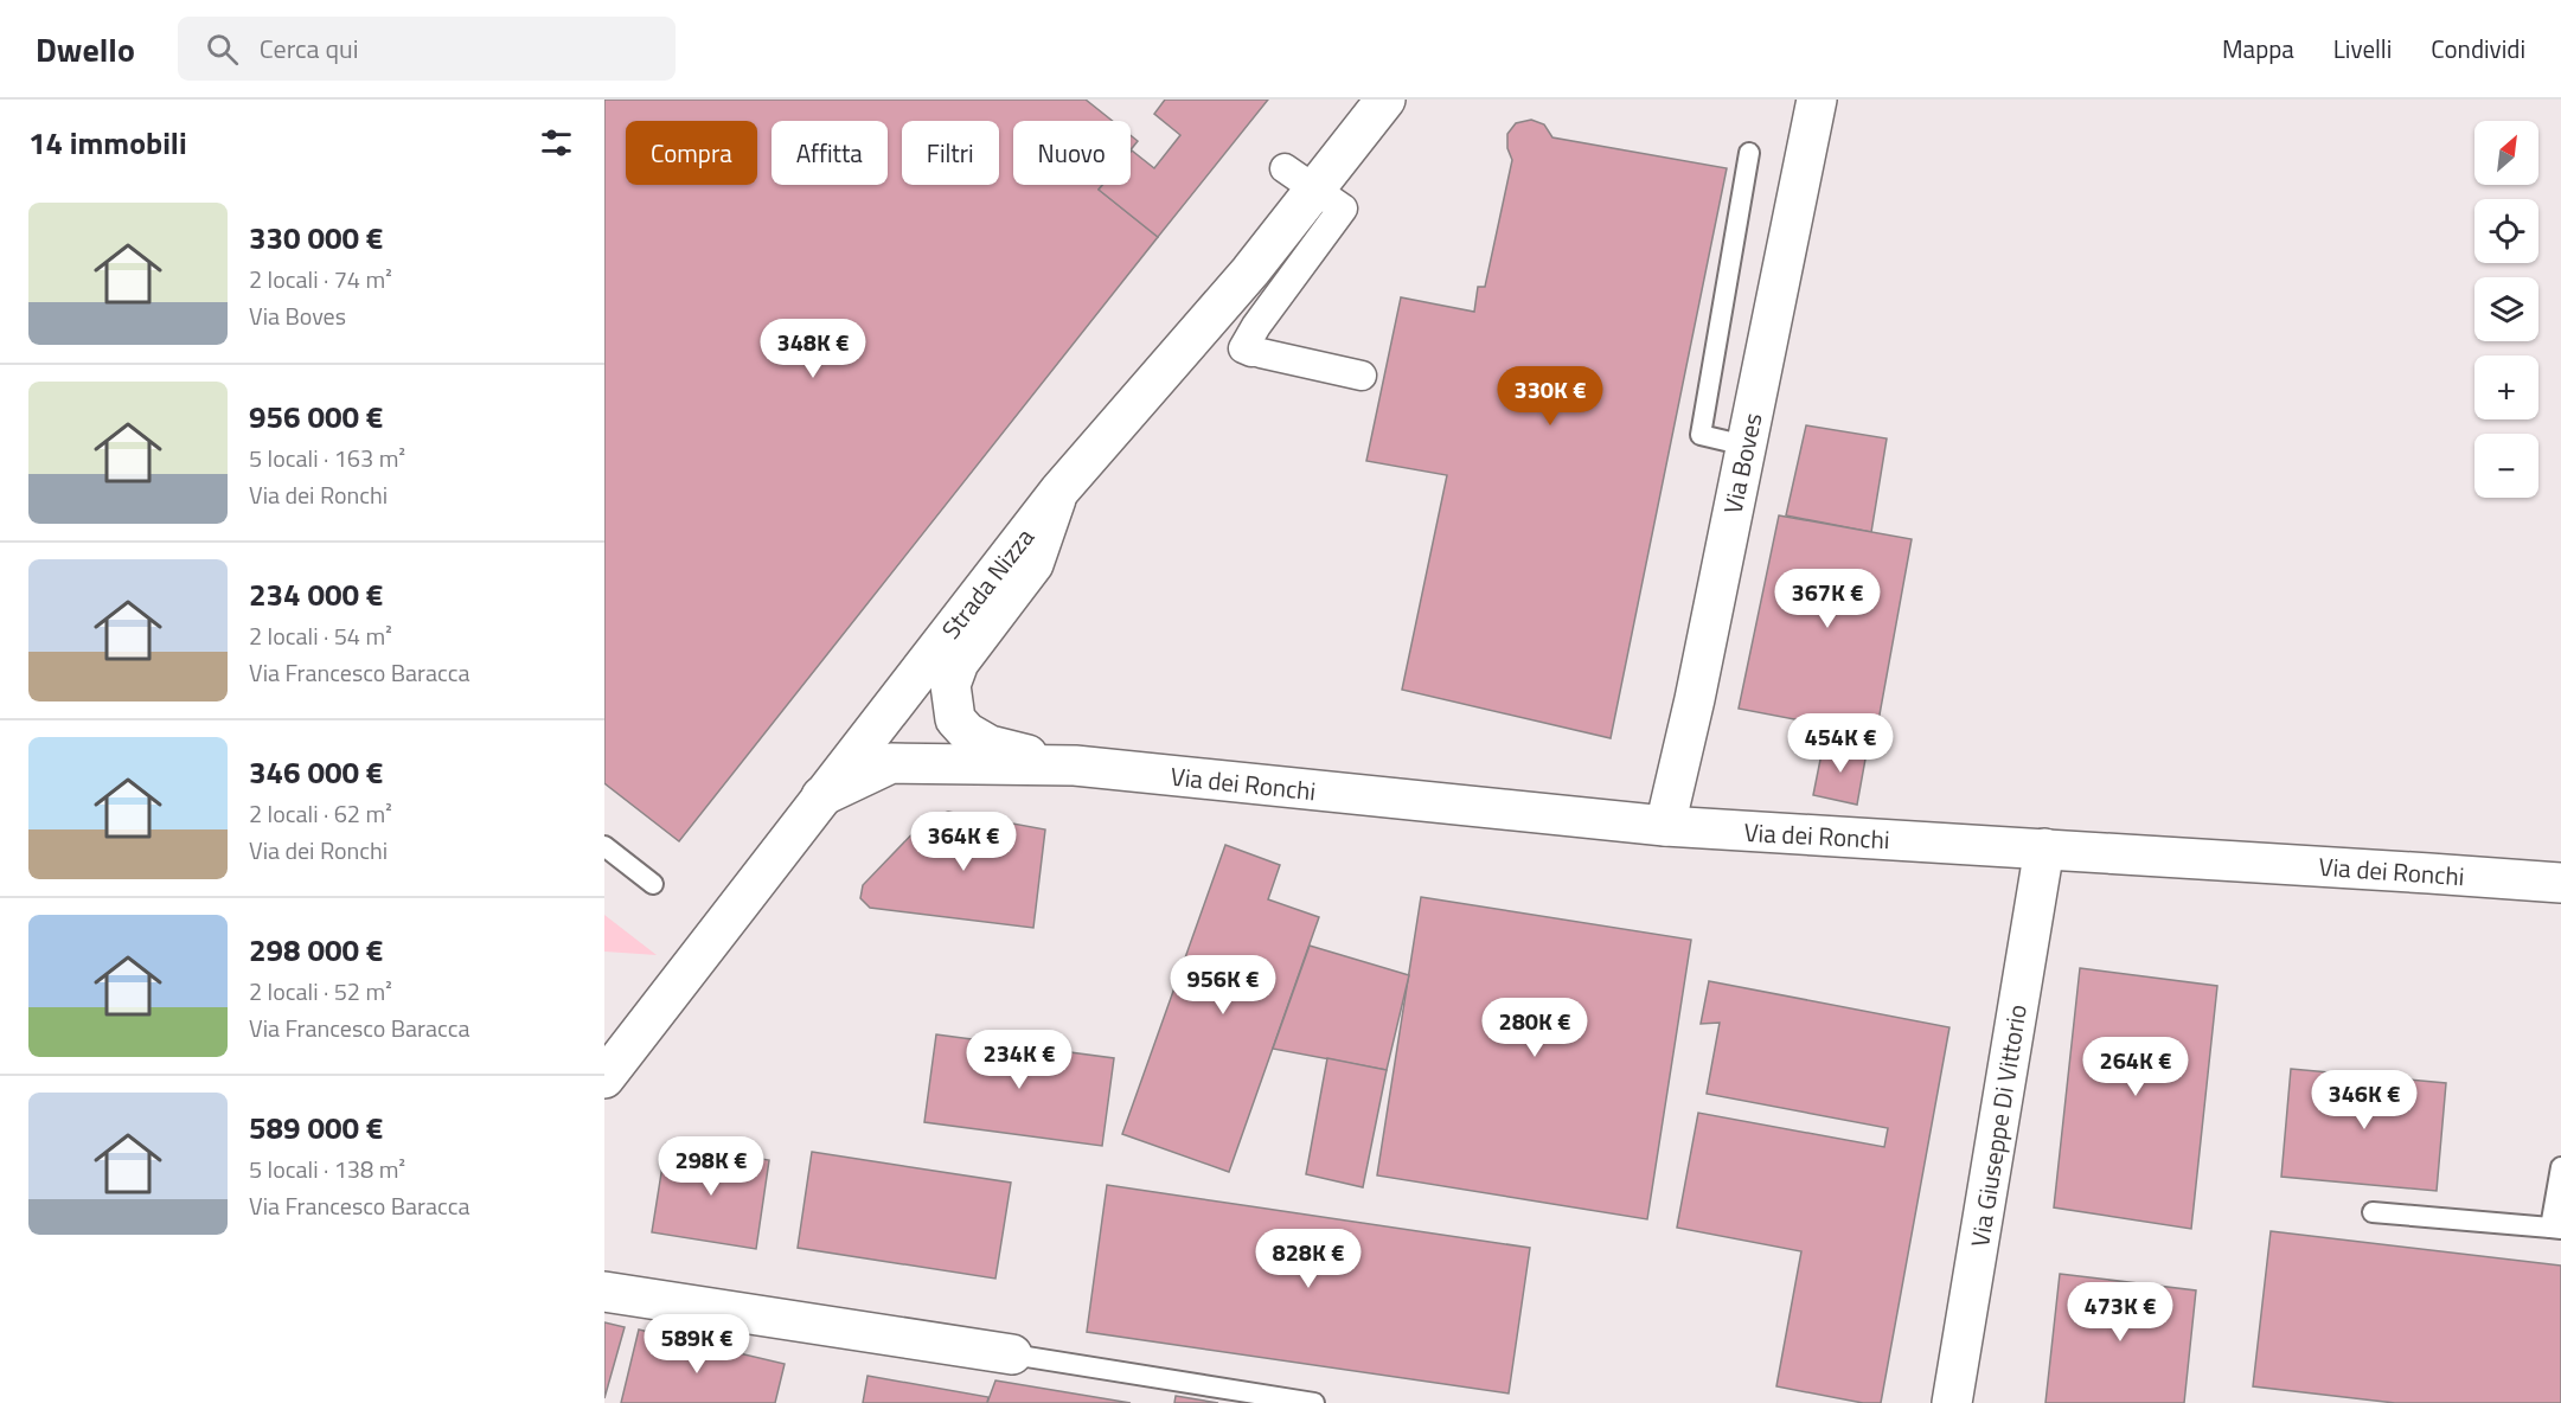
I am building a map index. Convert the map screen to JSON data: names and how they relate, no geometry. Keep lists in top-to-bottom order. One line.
{"streets":{"street":["Via Boves","Strada Nizza","Via dei Ronchi","Via Giuseppe Di Vittorio"]},"crossings":[["Via Boves","Via dei Ronchi"],["Strada Nizza","Via dei Ronchi"],["Via dei Ronchi","Via Giuseppe Di Vittorio"]],"north":"top right","page":{"header":"Dwello","search":"Cerca qui","nav":["Mappa","Livelli","Condividi"],"heading":"14 immobili","map_buttons":["+","−"],"chip":["Compra","Affitta","Filtri","Nuovo"],"list":[{"name":"330 000 €","note":"2 locali · 74 m² · Via Boves"},{"name":"956 000 €","note":"5 locali · 163 m² · Via dei Ronchi"},{"name":"234 000 €","note":"2 locali · 54 m² · Via Francesco Baracca"},{"name":"346 000 €","note":"2 locali · 62 m² · Via dei Ronchi"},{"name":"298 000 €","note":"2 locali · 52 m² · Via Francesco Baracca"},{"name":"589 000 €","note":"5 locali · 138 m² · Via Francesco Baracca"}],"price":["348K €","330K €","367K €","454K €","364K €","956K €","280K €","234K €","264K €","346K €","298K €","828K €","473K €","589K €"]}}
